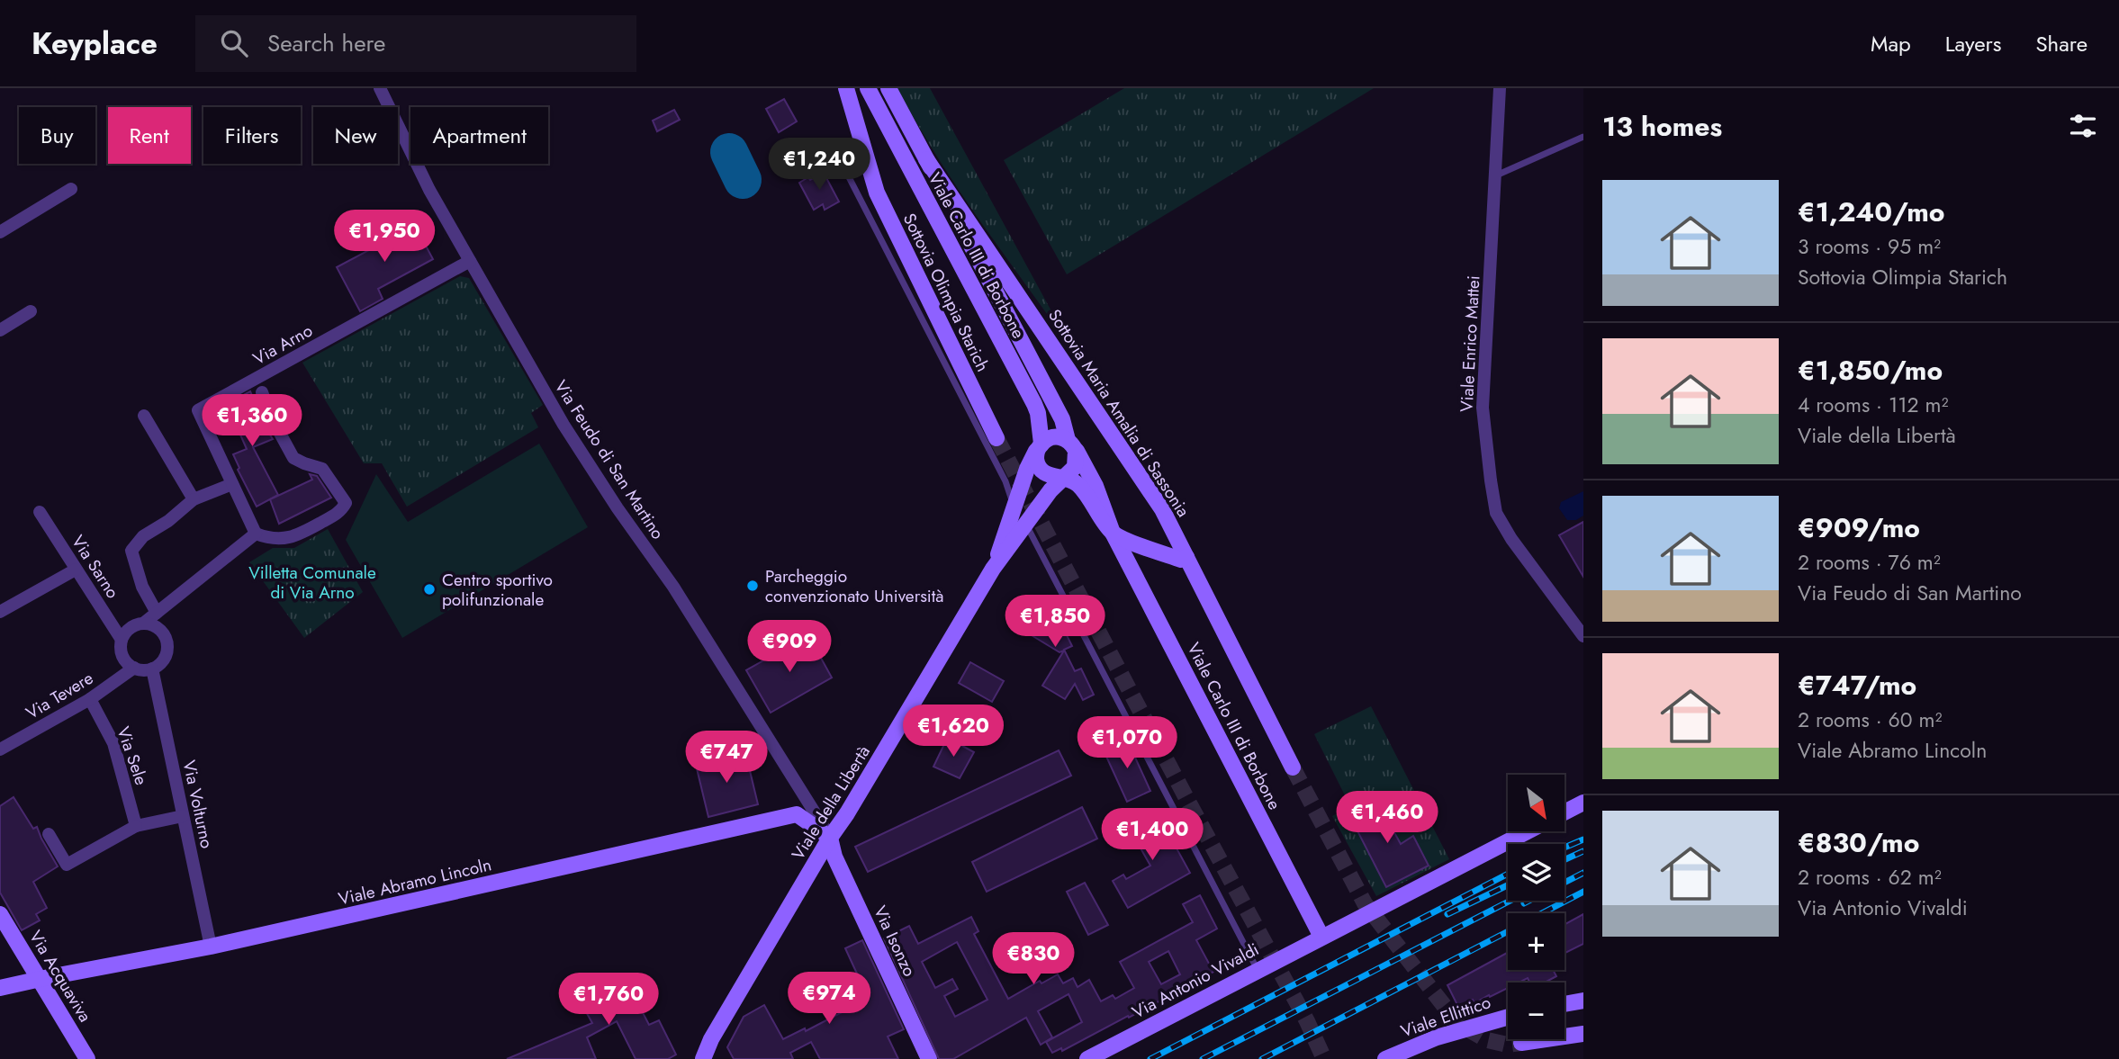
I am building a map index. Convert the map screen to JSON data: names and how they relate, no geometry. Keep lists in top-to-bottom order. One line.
{"streets":{"street":["Viale Carlo III di Borbone","Sottovia Olimpia Starich","Viale Enrico Mattei","Via Arno","Sottovia Maria Amalia di Sassonia","Via Feudo di San Martino","Via Sarno","Via Tevere","Via Sele","Viale della Libertà","Via Volturno","Viale Abramo Lincoln","Via Isonzo","Via Acquaviva","Via Antonio Vivaldi","Viale Ellittico"]},"crossings":[["Viale Carlo III di Borbone","Sottovia Maria Amalia di Sassonia"],["Viale Carlo III di Borbone","Viale della Libertà"],["Viale Carlo III di Borbone","Via Antonio Vivaldi"],["Via Arno","Via Feudo di San Martino"],["Via Feudo di San Martino","Viale della Libertà"],["Via Feudo di San Martino","Viale Abramo Lincoln"],["Via Feudo di San Martino","Via Isonzo"],["Via Sarno","Via Tevere"],["Via Sarno","Via Volturno"],["Via Tevere","Via Sele"],["Via Tevere","Via Volturno"],["Viale della Libertà","Viale Abramo Lincoln"],["Viale della Libertà","Via Isonzo"],["Via Volturno","Viale Abramo Lincoln"],["Viale Abramo Lincoln","Via Isonzo"],["Viale Abramo Lincoln","Via Acquaviva"]],"parks":["Villetta Comunale di Via Arno"],"places":["Parcheggio convenzionato Università","Centro sportivo polifunzionale"],"north":"bottom right","page":{"header":"Keyplace","search":"Search here","nav":["Map","Layers","Share"],"heading":"13 homes","chip":["Buy","Rent","Filters","New","Apartment"],"price":["€1,240","€1,950","€1,360","€1,850","€909","€1,620","€1,070","€747","€1,460","€1,400","€830","€974","€1,760"],"list":[{"name":"€1,240/mo","note":"3 rooms · 95 m² · Sottovia Olimpia Starich"},{"name":"€1,850/mo","note":"4 rooms · 112 m² · Viale della Libertà"},{"name":"€909/mo","note":"2 rooms · 76 m² · Via Feudo di San Martino"},{"name":"€747/mo","note":"2 rooms · 60 m² · Viale Abramo Lincoln"},{"name":"€830/mo","note":"2 rooms · 62 m² · Via Antonio Vivaldi"}],"map_buttons":["+","−"]}}
